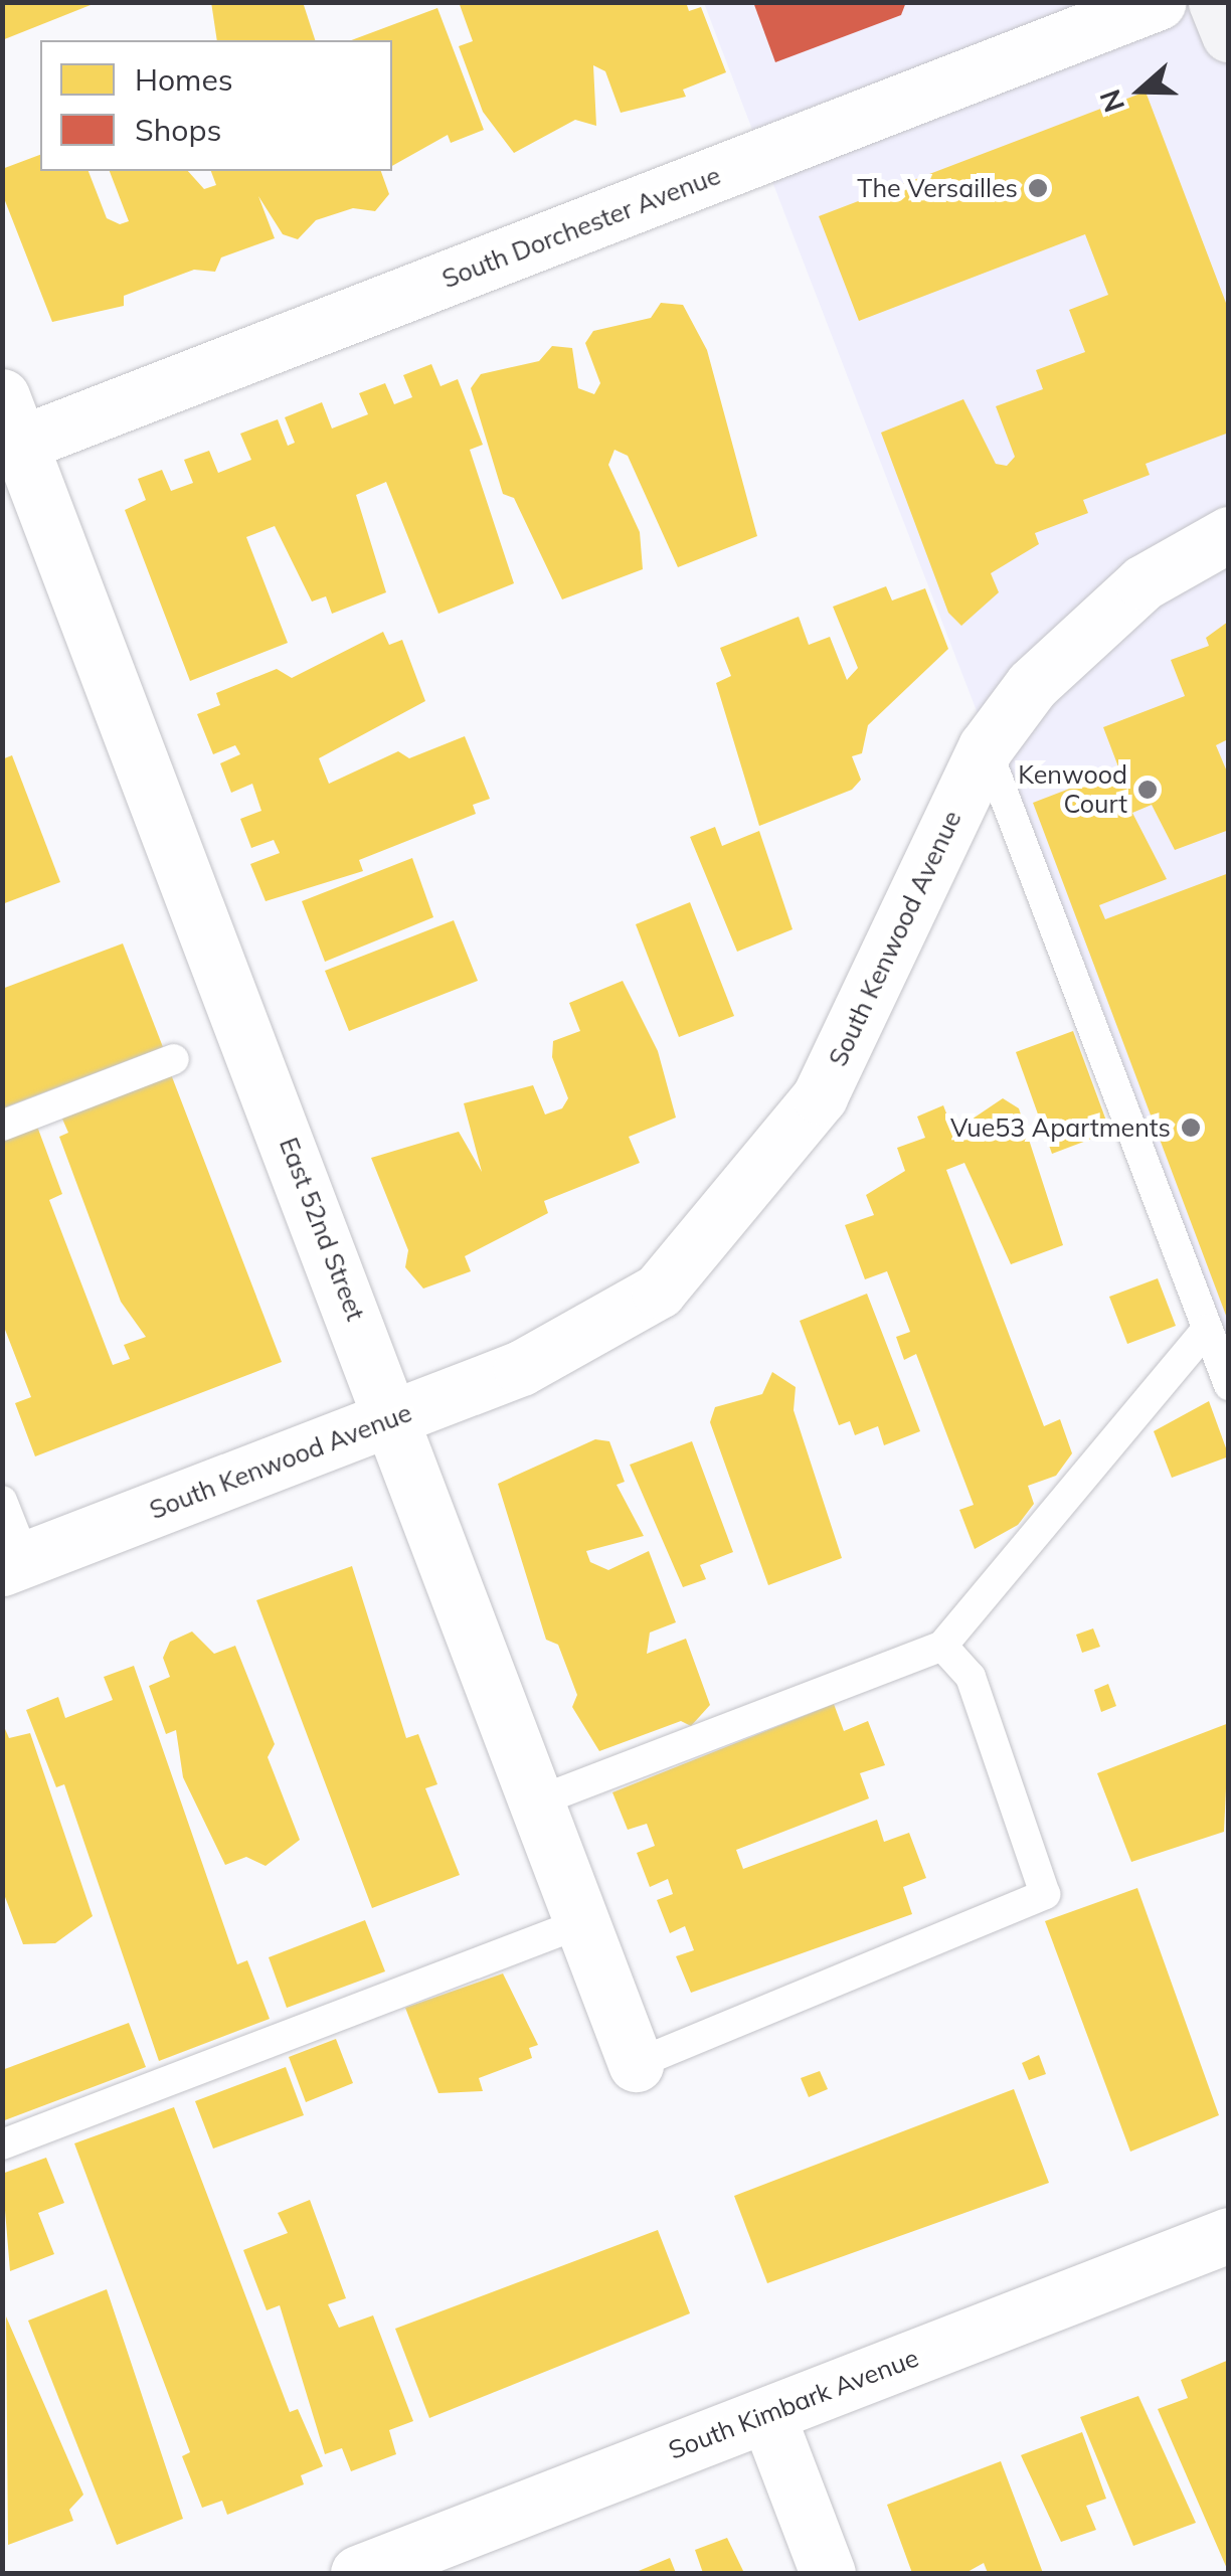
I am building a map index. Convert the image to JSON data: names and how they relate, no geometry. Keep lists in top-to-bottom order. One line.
{"streets":{"street":["South Dorchester Avenue","South Kenwood Avenue","East 52nd Street","South Kimbark Avenue"]},"crossings":[["South Dorchester Avenue","East 52nd Street"],["South Kenwood Avenue","East 52nd Street"]],"places":["The Versailles","Kenwood Court","Vue53 Apartments"],"legend":["Homes","Shops"],"north":"left"}
